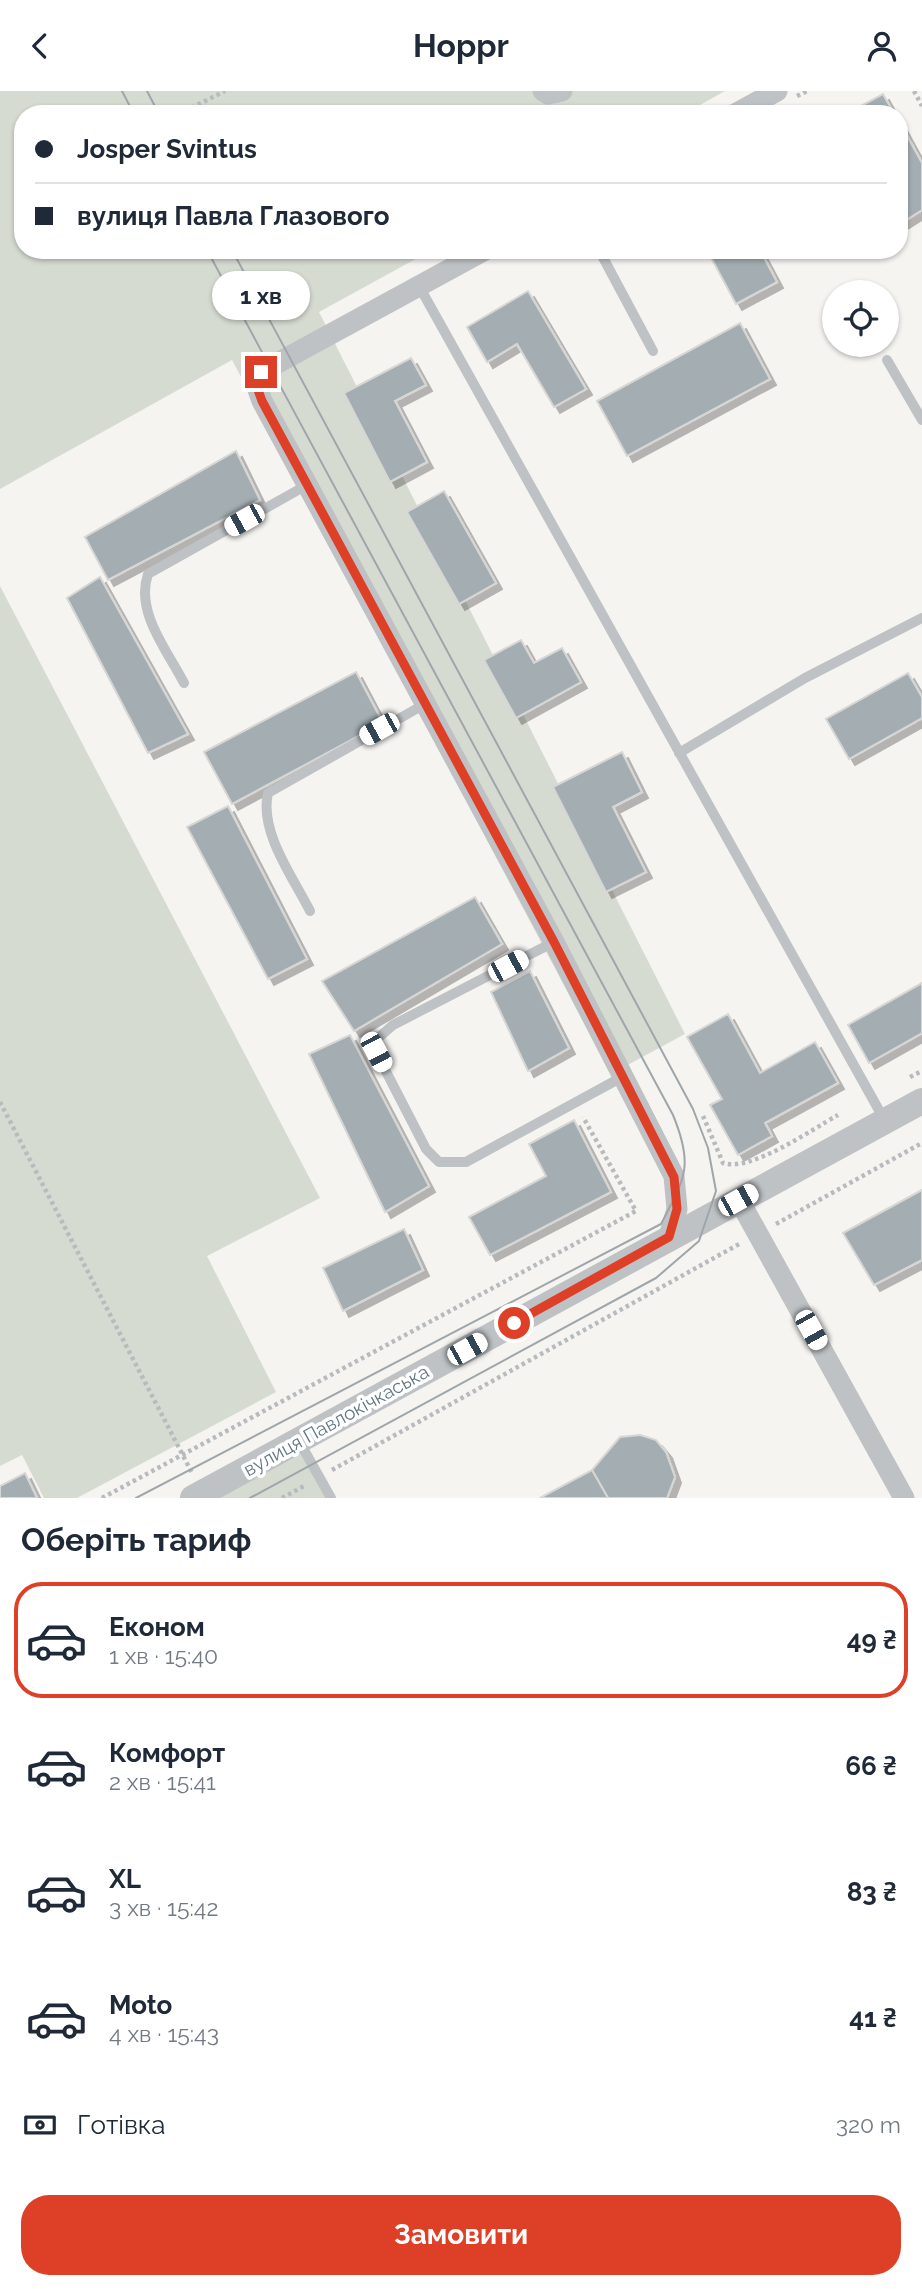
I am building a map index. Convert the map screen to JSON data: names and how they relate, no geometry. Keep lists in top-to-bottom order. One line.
{"streets":{"street":["вулиця Павлокічкаська"]},"page":{"header":"Hoppr","banner":["Josper Svintus","вулиця Павла Глазового"],"bubble":"1 хв","heading":"Оберіть тариф","list":[{"name":"Економ","note":"1 хв · 15:40","value":"49 ₴"},{"name":"Комфорт","note":"2 хв · 15:41","value":"66 ₴"},{"name":"XL","note":"3 хв · 15:42","value":"83 ₴"},{"name":"Moto","note":"4 хв · 15:43","value":"41 ₴"}],"pay":["Готівка","320 m"],"buttons":"Замовити"}}
